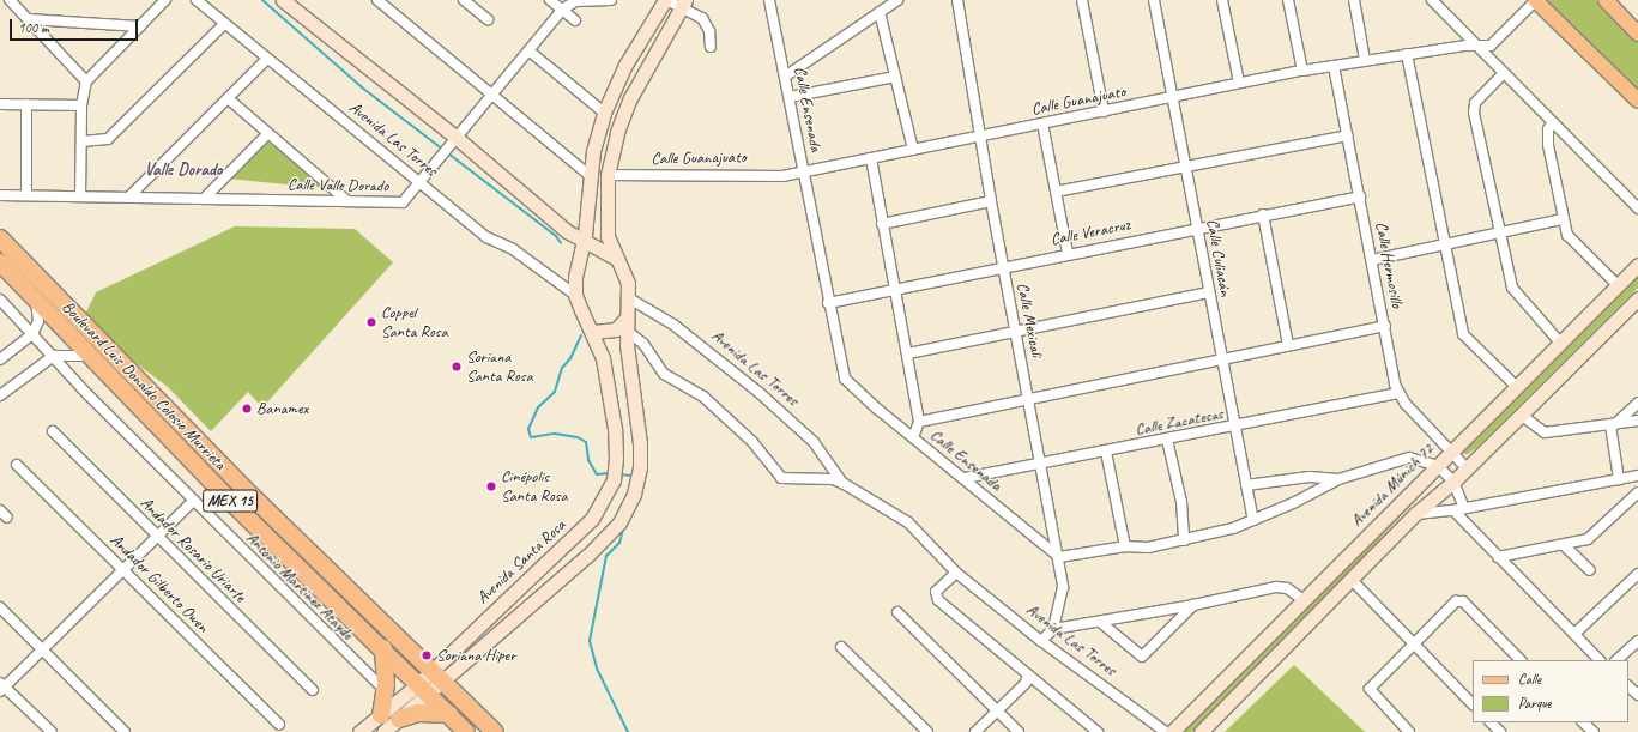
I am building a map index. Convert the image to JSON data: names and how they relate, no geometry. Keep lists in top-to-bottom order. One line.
{"streets":{"highway":["Boulevard Luis Donaldo Colosio Murrieta","MEX 15"],"main road":["Avenida Múnich 72","Avenida Santa Rosa"],"street":["Calle Guanajuato","Calle Ensenada","Avenida Las Torres","Calle Valle Dorado","Calle Veracruz","Calle Culiacán","Calle Hermosillo","Calle Mexicali","Calle Zacatecas","Andador Rosario Uriarte","Andador Gilberto Owen","Antonio Martinez Atayde"]},"crossings":[["Calle Guanajuato","Calle Ensenada"],["Calle Guanajuato","Calle Culiacán"],["Calle Guanajuato","Calle Hermosillo"],["Calle Guanajuato","Calle Mexicali"],["Calle Ensenada","Calle Veracruz"],["Calle Ensenada","Calle Mexicali"],["Calle Ensenada","Calle Zacatecas"],["Avenida Las Torres","Calle Valle Dorado"],["Avenida Las Torres","Avenida Santa Rosa"],["Calle Veracruz","Calle Culiacán"],["Calle Veracruz","Calle Hermosillo"],["Calle Veracruz","Calle Mexicali"],["Calle Culiacán","Calle Zacatecas"],["Calle Hermosillo","Calle Zacatecas"],["Calle Mexicali","Calle Zacatecas"],["Boulevard Luis Donaldo Colosio Murrieta","Avenida Santa Rosa"]],"districts":["Valle Dorado"],"places":["Coppel Santa Rosa","Soriana Santa Rosa","Banamex","Cinépolis Santa Rosa","Soriana Hiper"],"legend":["Calle","Parque"],"scale_bar":"100 m"}
